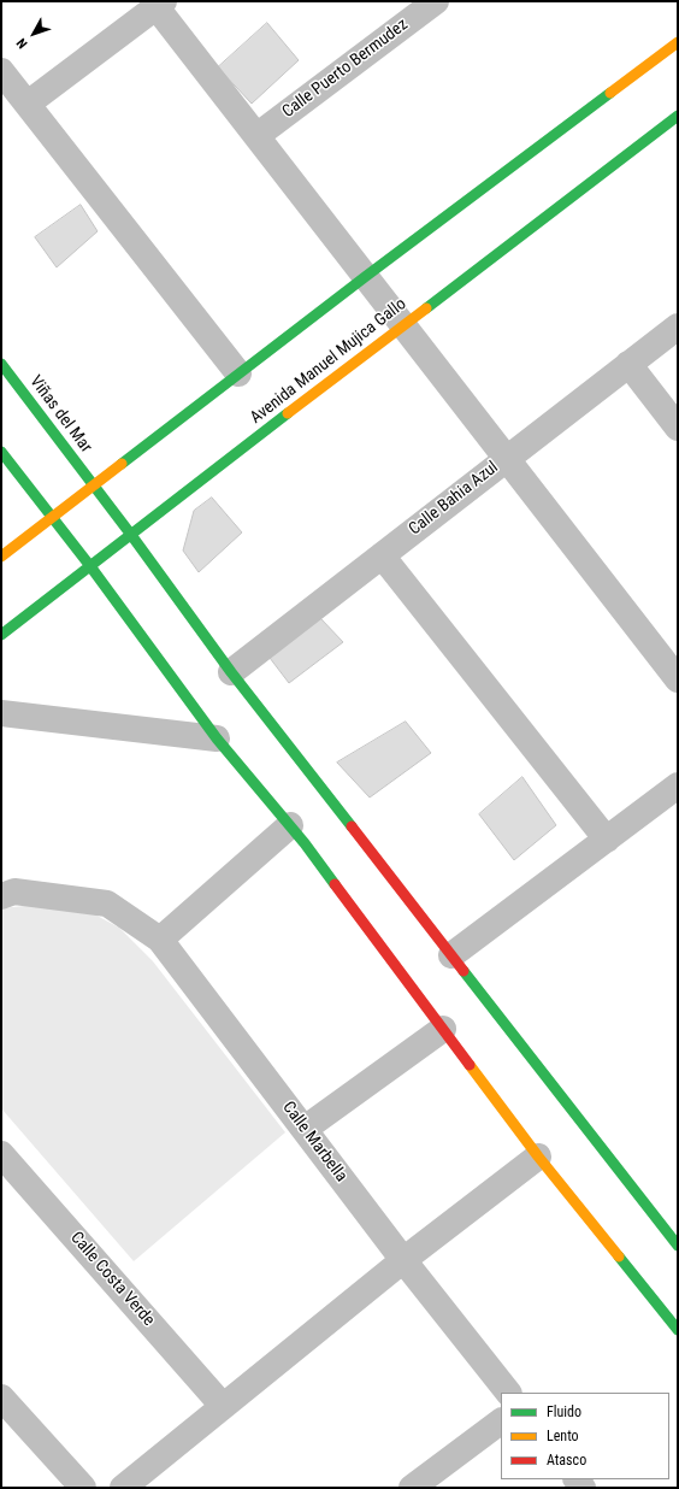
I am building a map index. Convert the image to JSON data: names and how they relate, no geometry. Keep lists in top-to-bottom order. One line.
{"streets":{"street":["Calle Puerto Bermudez","Avenida Manuel Mujica Gallo","Viñas del Mar","Calle Bahia Azul","Calle Marbella","Calle Costa Verde"]},"crossings":[["Avenida Manuel Mujica Gallo","Viñas del Mar"],["Viñas del Mar","Calle Bahia Azul"]],"legend":["Fluido","Lento","Atasco"],"north":"bottom left"}
